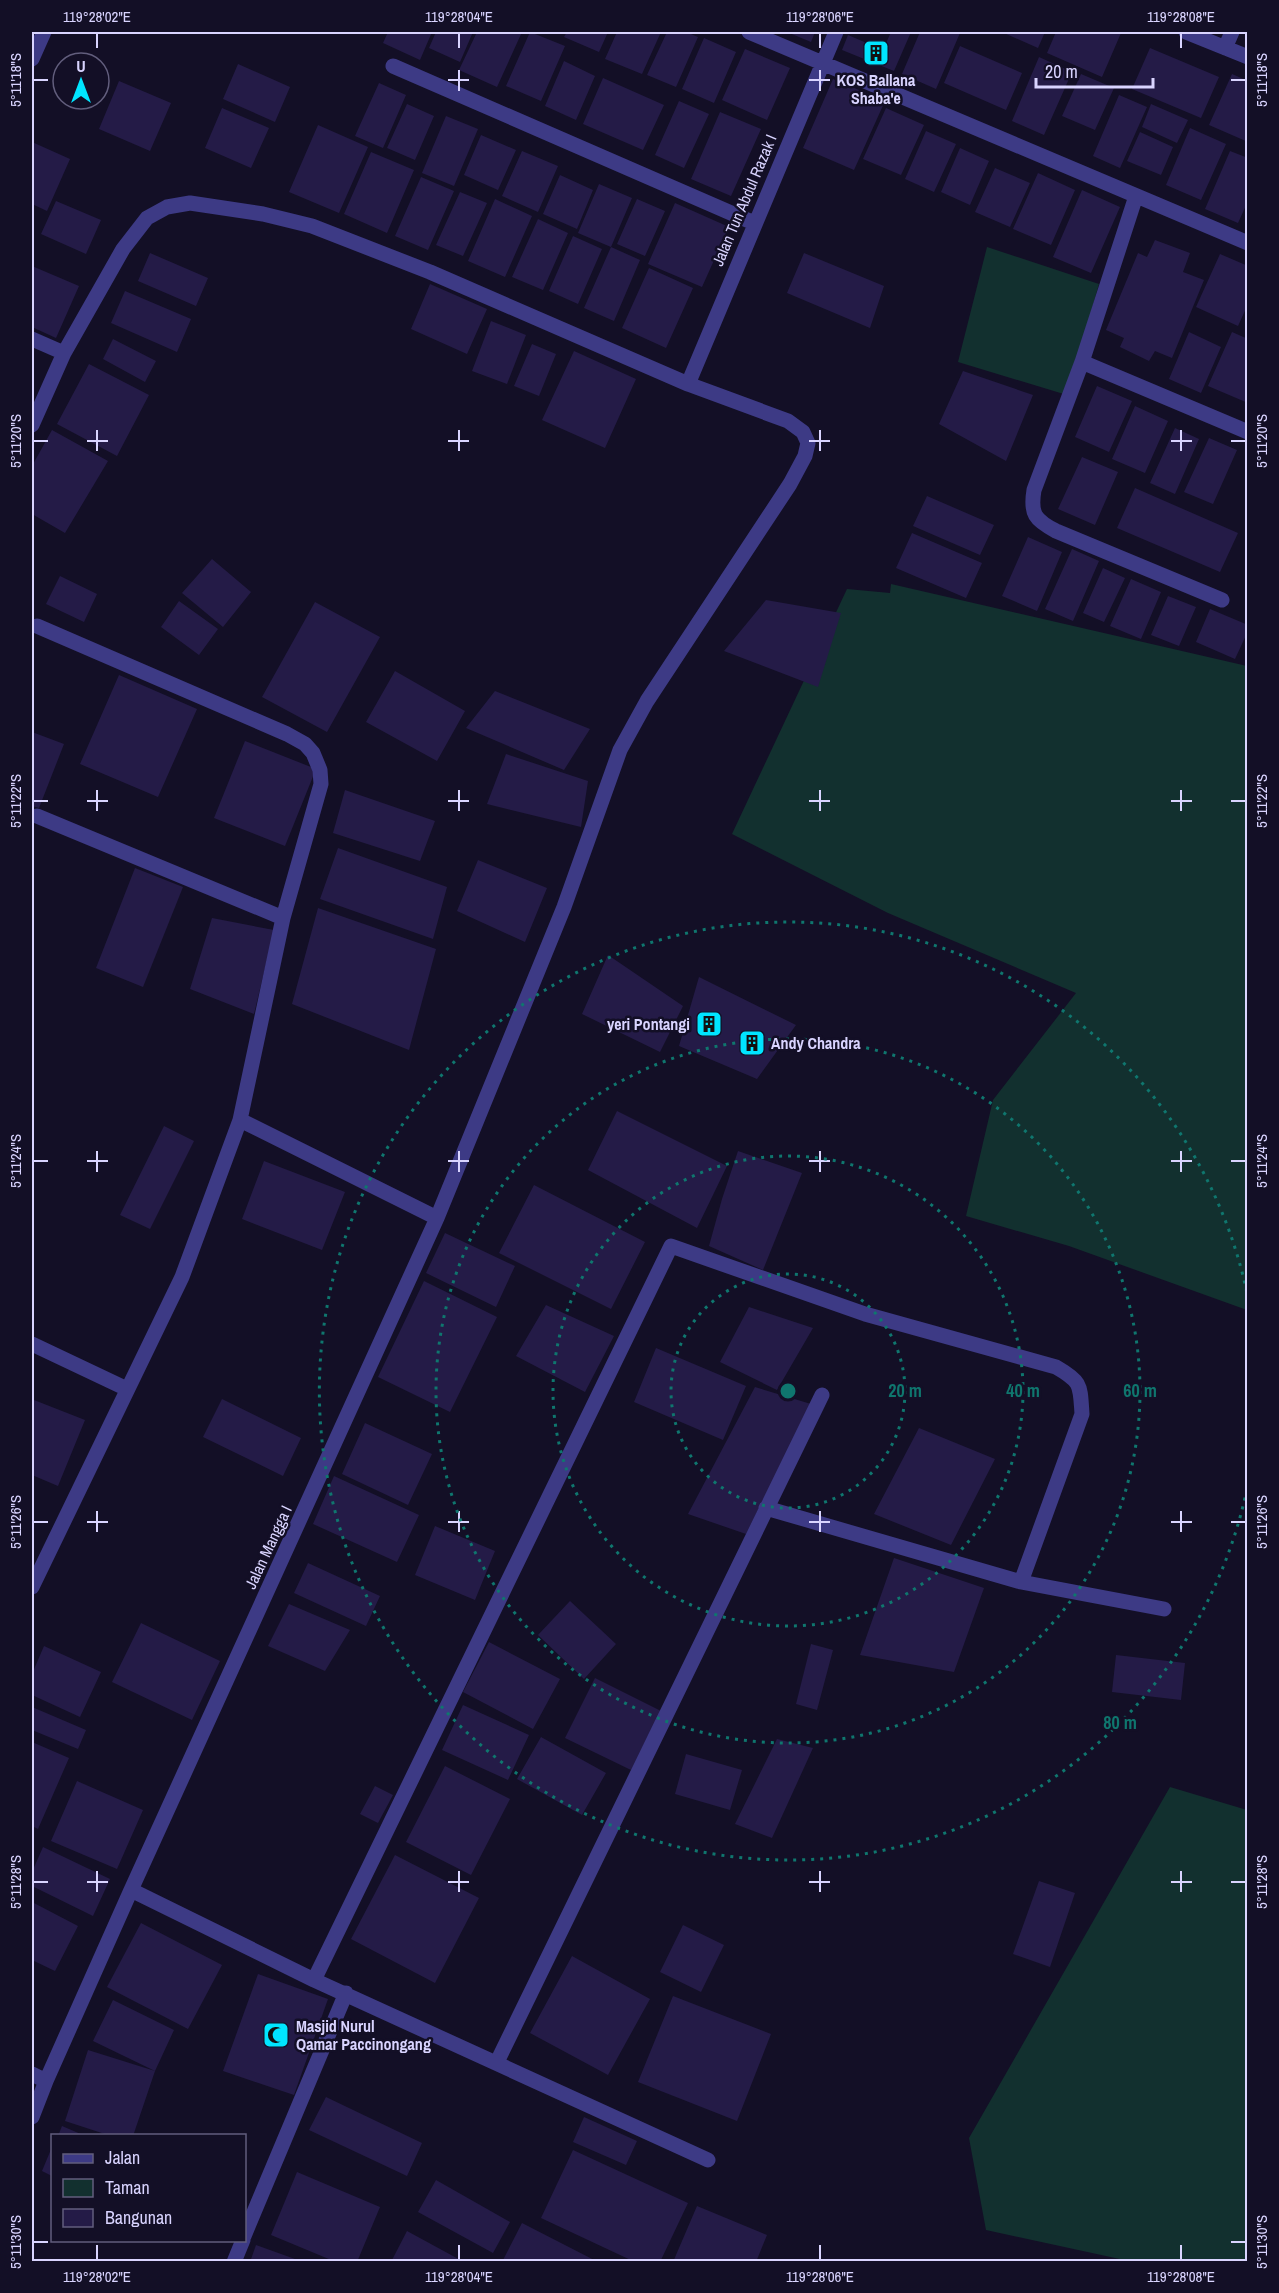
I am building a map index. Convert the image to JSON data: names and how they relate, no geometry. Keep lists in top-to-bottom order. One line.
{"streets":{"street":["Jalan Tun Abdul Razak I","Jalan Mangga I"]},"crossings":[["Jalan Tun Abdul Razak I","Jalan Mangga I"]],"places":{"building":["KOS Ballana Shaba'e","yeri Pontangi","Andy Chandra"],"mosque":["Masjid Nurul Qamar Paccinongang"]},"legend":["Jalan","Taman","Bangunan"],"scale_bar":"20 m","north":"top","coordinates":["119°28'02\"E","119°28'04\"E","119°28'06\"E","119°28'08\"E","5°11'18\"S","5°11'20\"S","5°11'22\"S","5°11'24\"S","5°11'26\"S","5°11'28\"S","5°11'30\"S"],"rings":["20 m","40 m","60 m","80 m"]}
